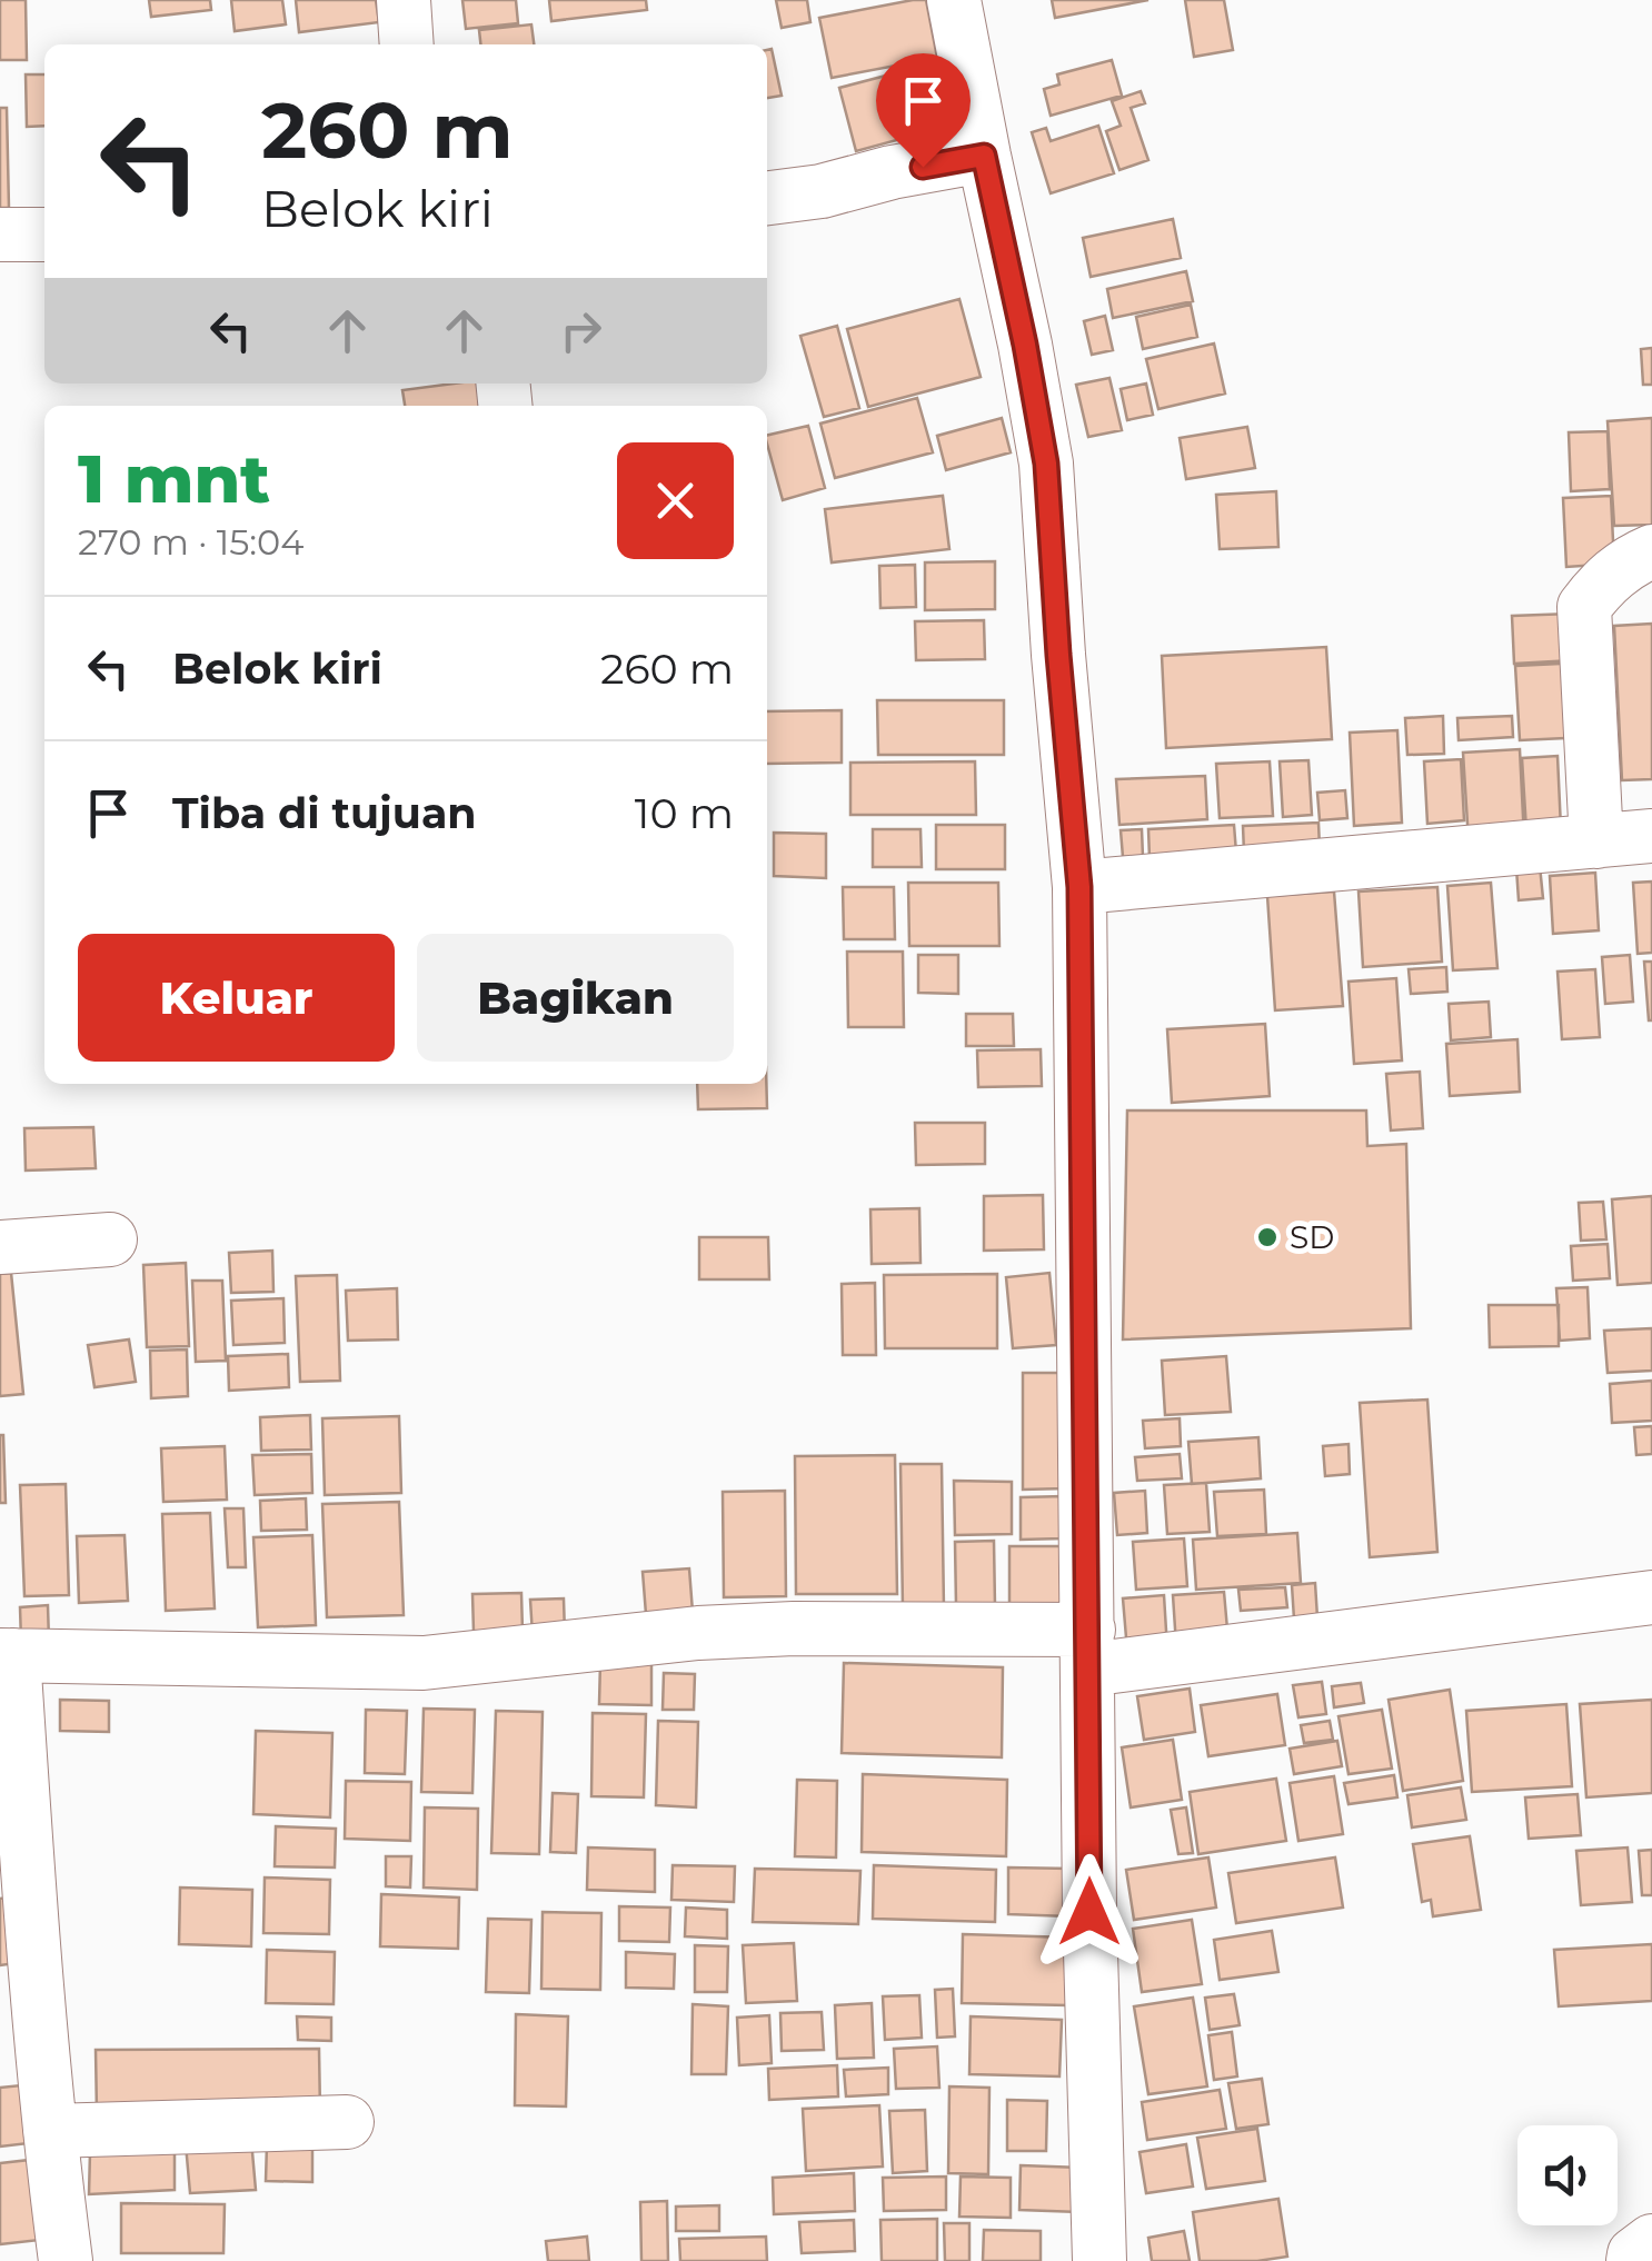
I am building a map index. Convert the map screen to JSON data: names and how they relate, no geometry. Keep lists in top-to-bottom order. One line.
{"places":["SD"],"page":{"turn":["260 m","Belok kiri"],"heading":["1 mnt","270 m · 15:04"],"list":[{"name":"Belok kiri","value":"260 m"},{"name":"Tiba di tujuan","value":"10 m"}],"buttons":["Keluar","Bagikan"]}}
